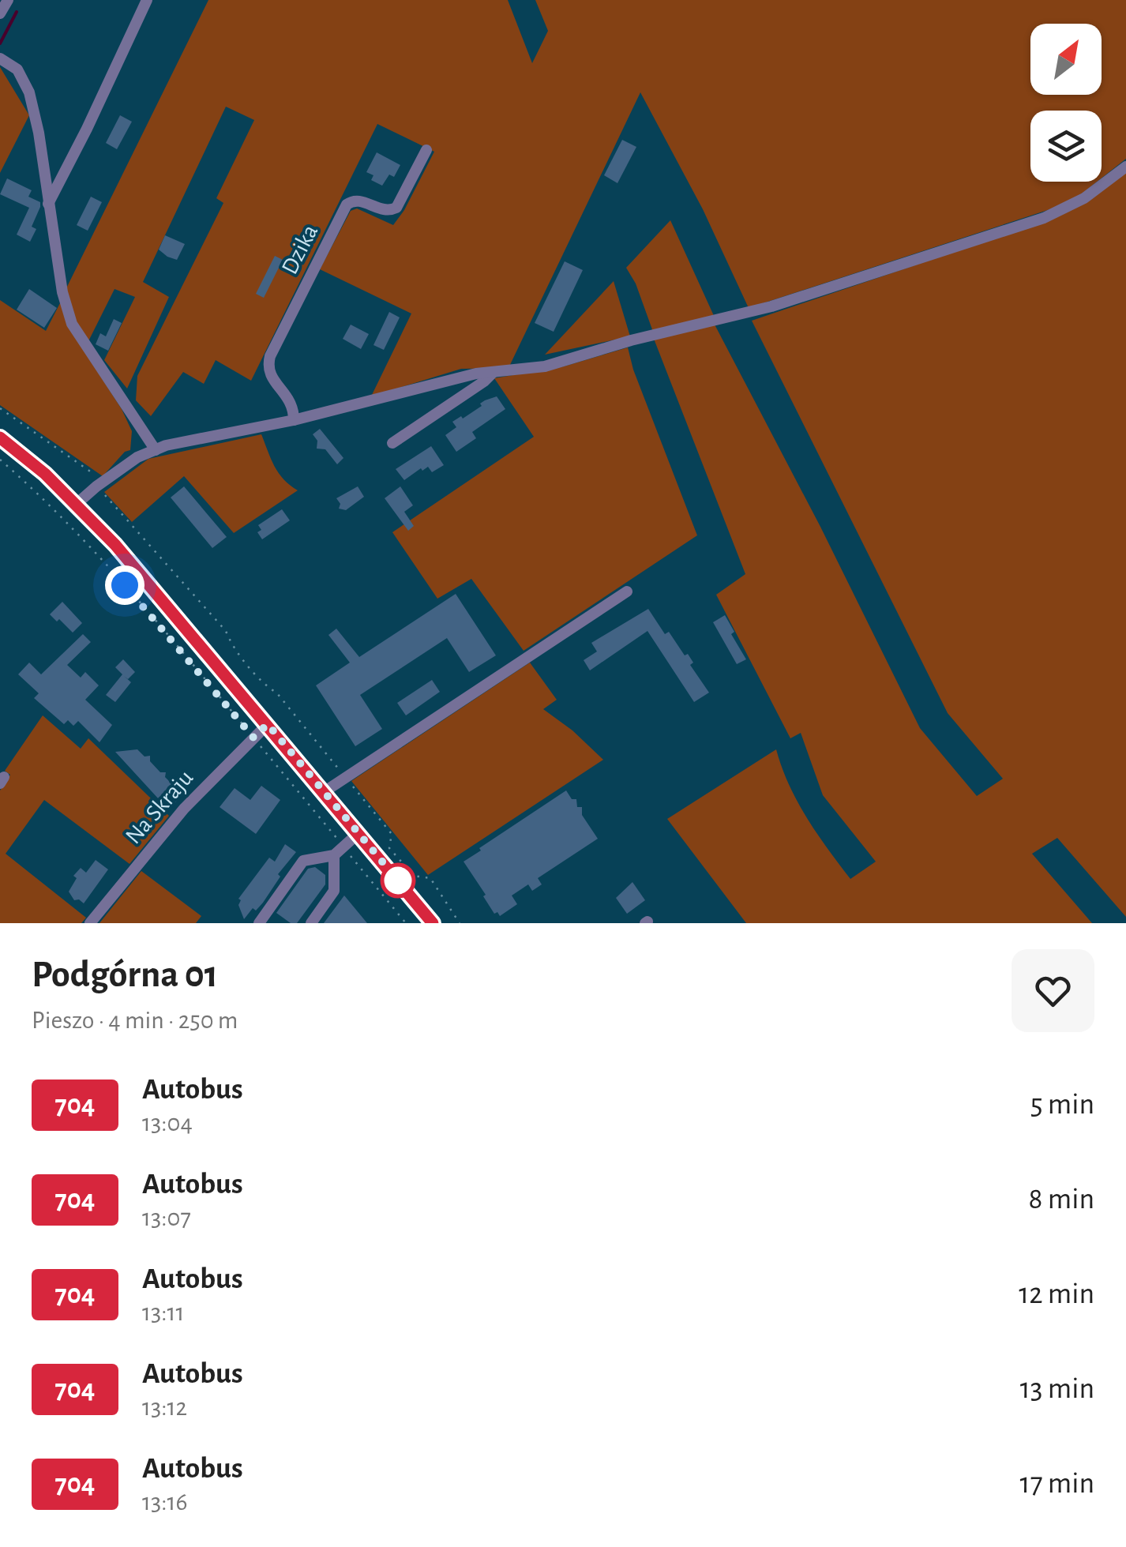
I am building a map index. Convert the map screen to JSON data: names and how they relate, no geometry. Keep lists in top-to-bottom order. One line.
{"streets":{"street":["Dzika","Na Skraju"]},"lines":["bus line 704"],"north":"top right","page":{"heading":["Podgórna 01","Pieszo · 4 min · 250 m"],"list":[{"mark":"704","name":"Autobus","note":"13:04","value":"5 min"},{"mark":"704","name":"Autobus","note":"13:07","value":"8 min"},{"mark":"704","name":"Autobus","note":"13:11","value":"12 min"},{"mark":"704","name":"Autobus","note":"13:12","value":"13 min"},{"mark":"704","name":"Autobus","note":"13:16","value":"17 min"}]}}
